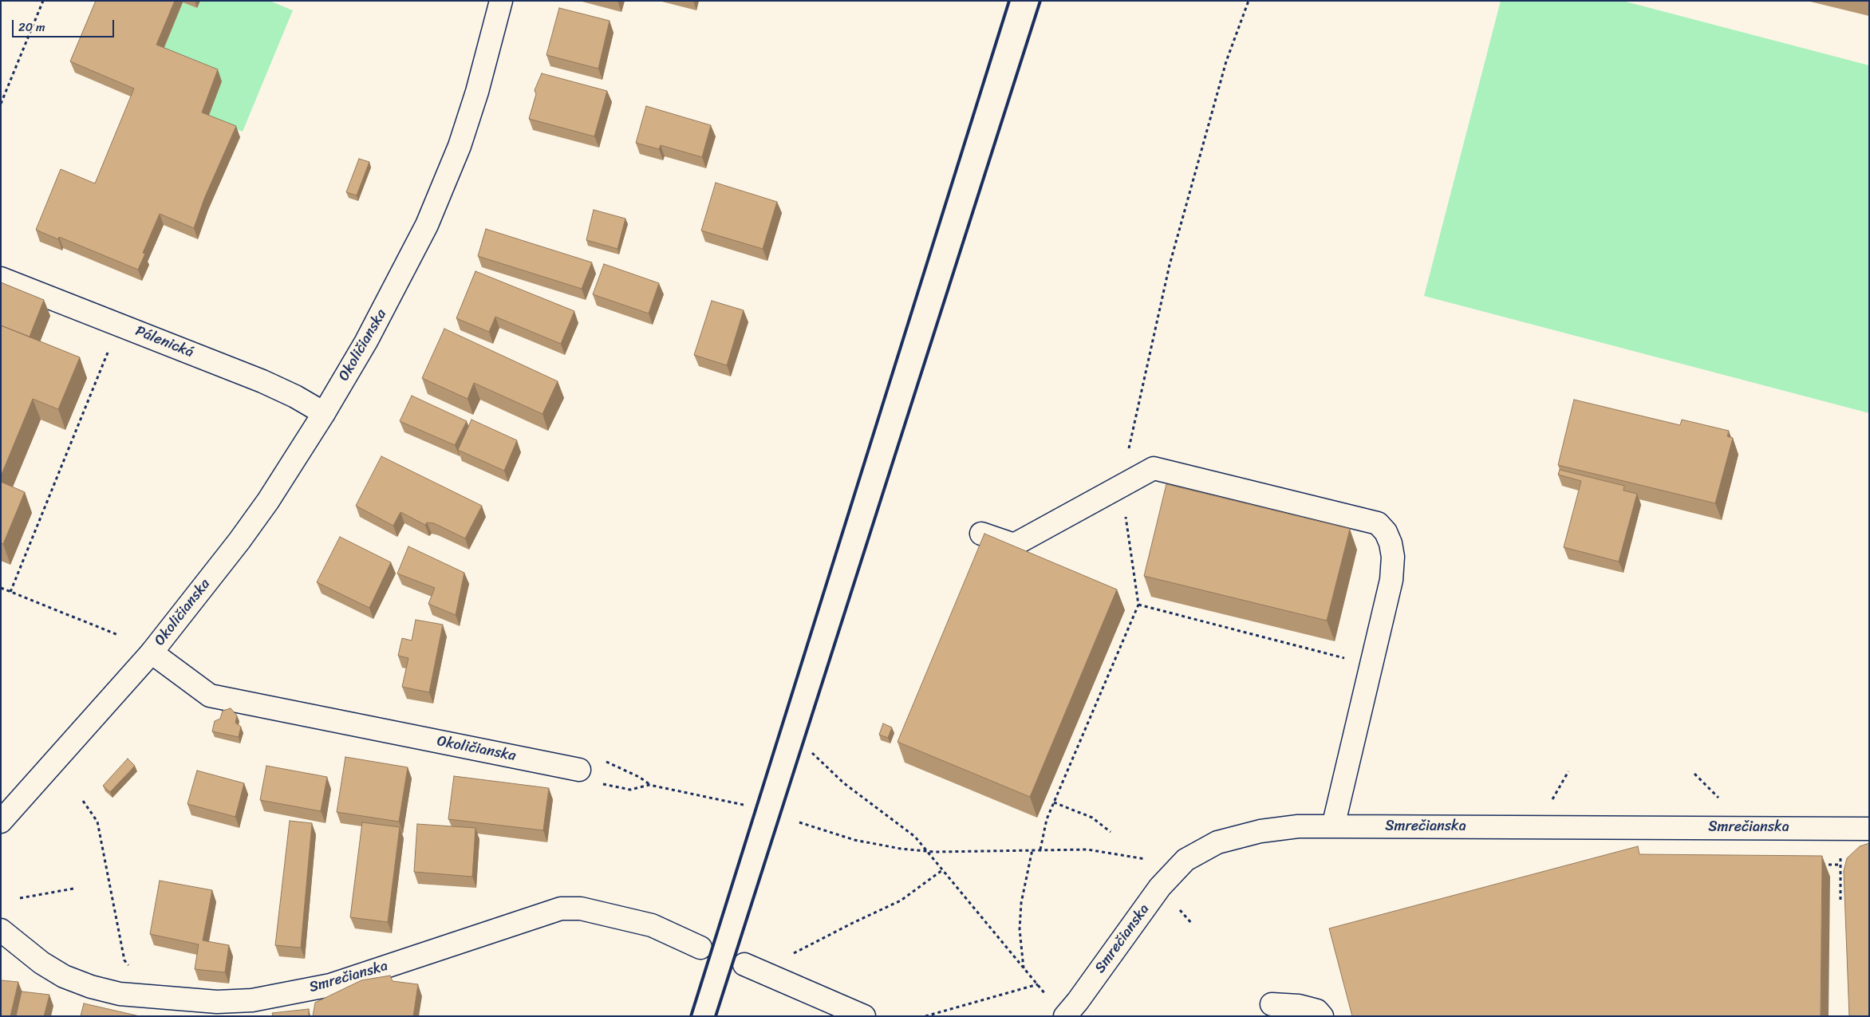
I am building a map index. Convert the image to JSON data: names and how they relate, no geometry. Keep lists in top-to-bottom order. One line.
{"streets":{"street":["Pálenická","Okoličianska","Smrečianska"]},"crossings":[["Pálenická","Okoličianska"]],"scale_bar":"20 m"}
